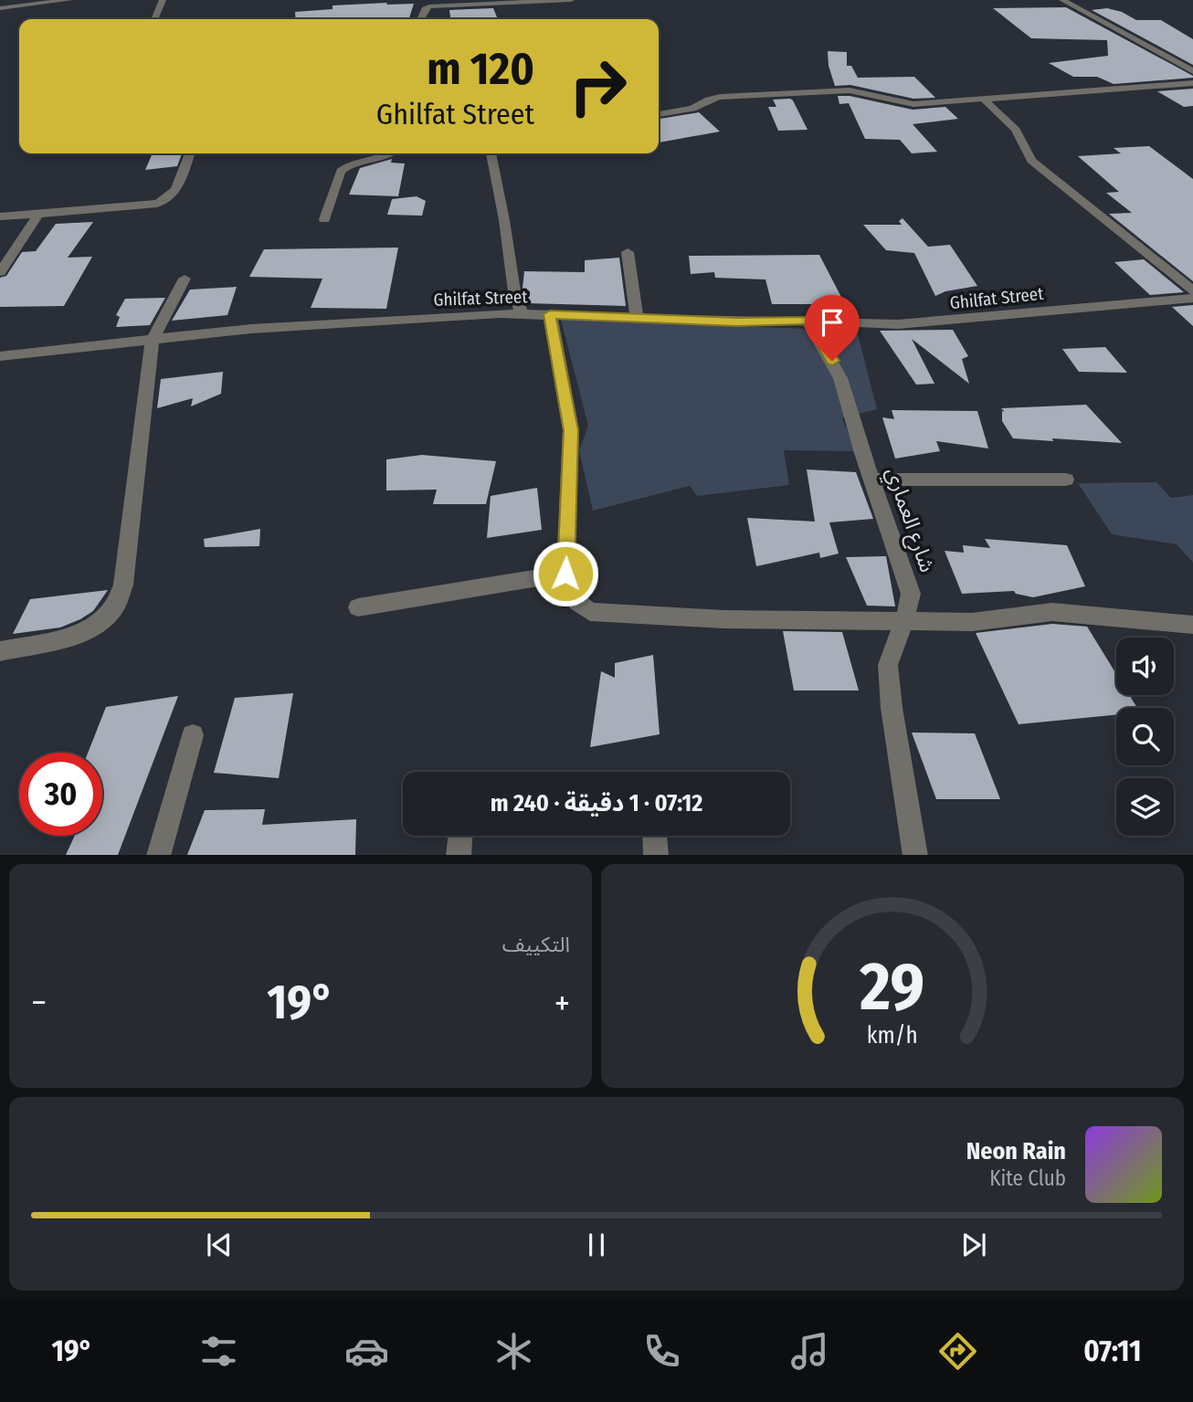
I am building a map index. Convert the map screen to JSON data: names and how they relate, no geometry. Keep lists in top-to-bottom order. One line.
{"streets":{"street":["Ghilfat Street","شارع العماري"]},"crossings":[["Ghilfat Street","شارع العماري"]],"page":{"turn":["120 m","Ghilfat Street"],"limit":"30","trip":"07:12 · 1 دقيقة · 240 m","tile":"التكييف","heat":["−","19°","+"],"song":["Neon Rain","Kite Club"],"tabs":["07:11","19°"],"gauge":["29","km/h"]}}
